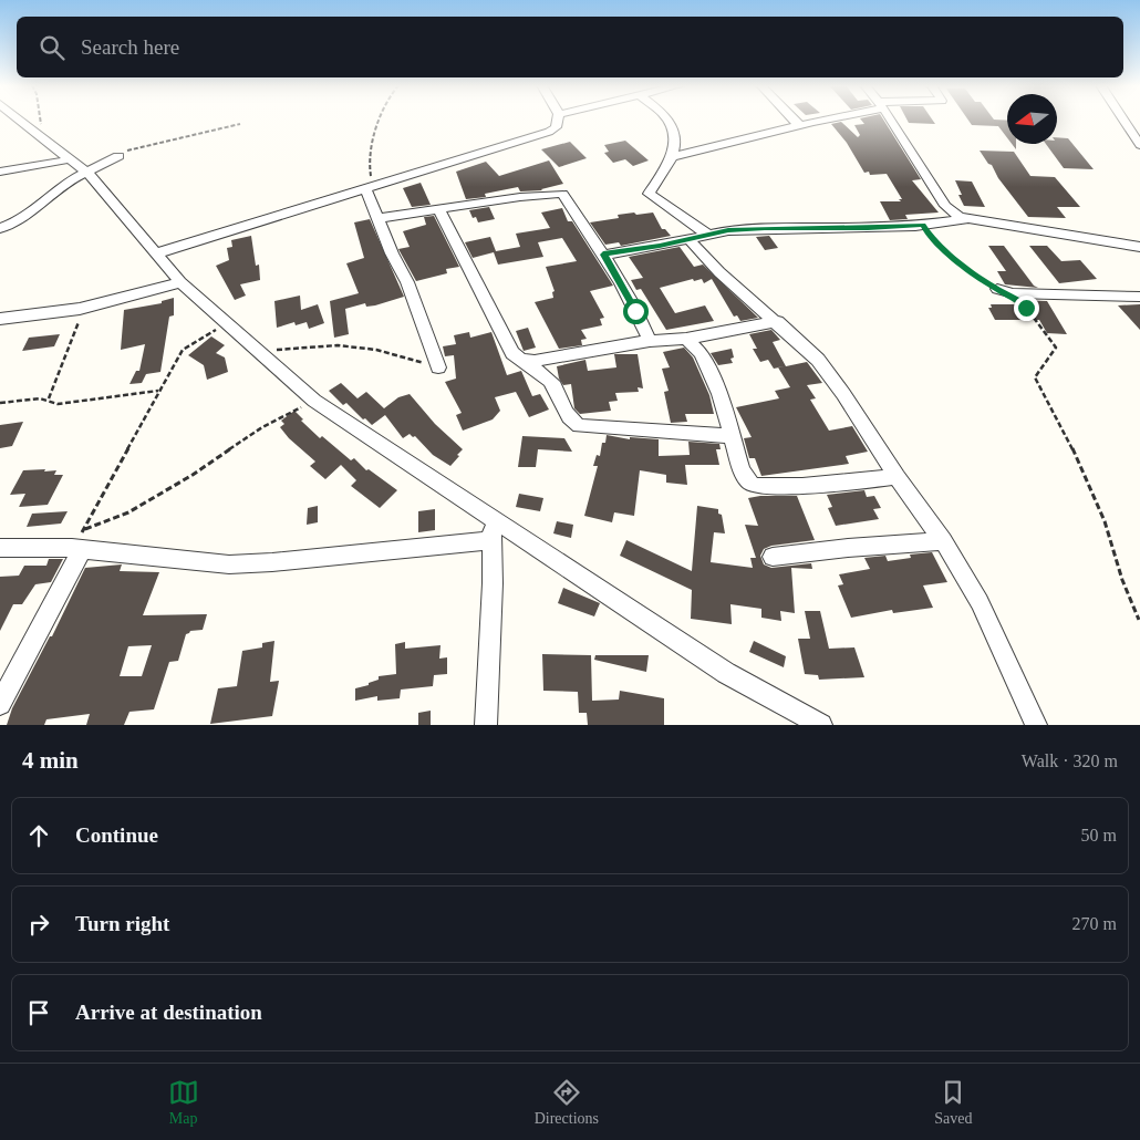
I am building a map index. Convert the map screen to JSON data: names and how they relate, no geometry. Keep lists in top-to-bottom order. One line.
{"north":"left","page":{"search":"Search here","heading":["4 min","Walk · 320 m"],"list":[["Continue","50 m"],["Turn right","270 m"],"Arrive at destination"],"nav":["Map","Directions","Saved"]}}
